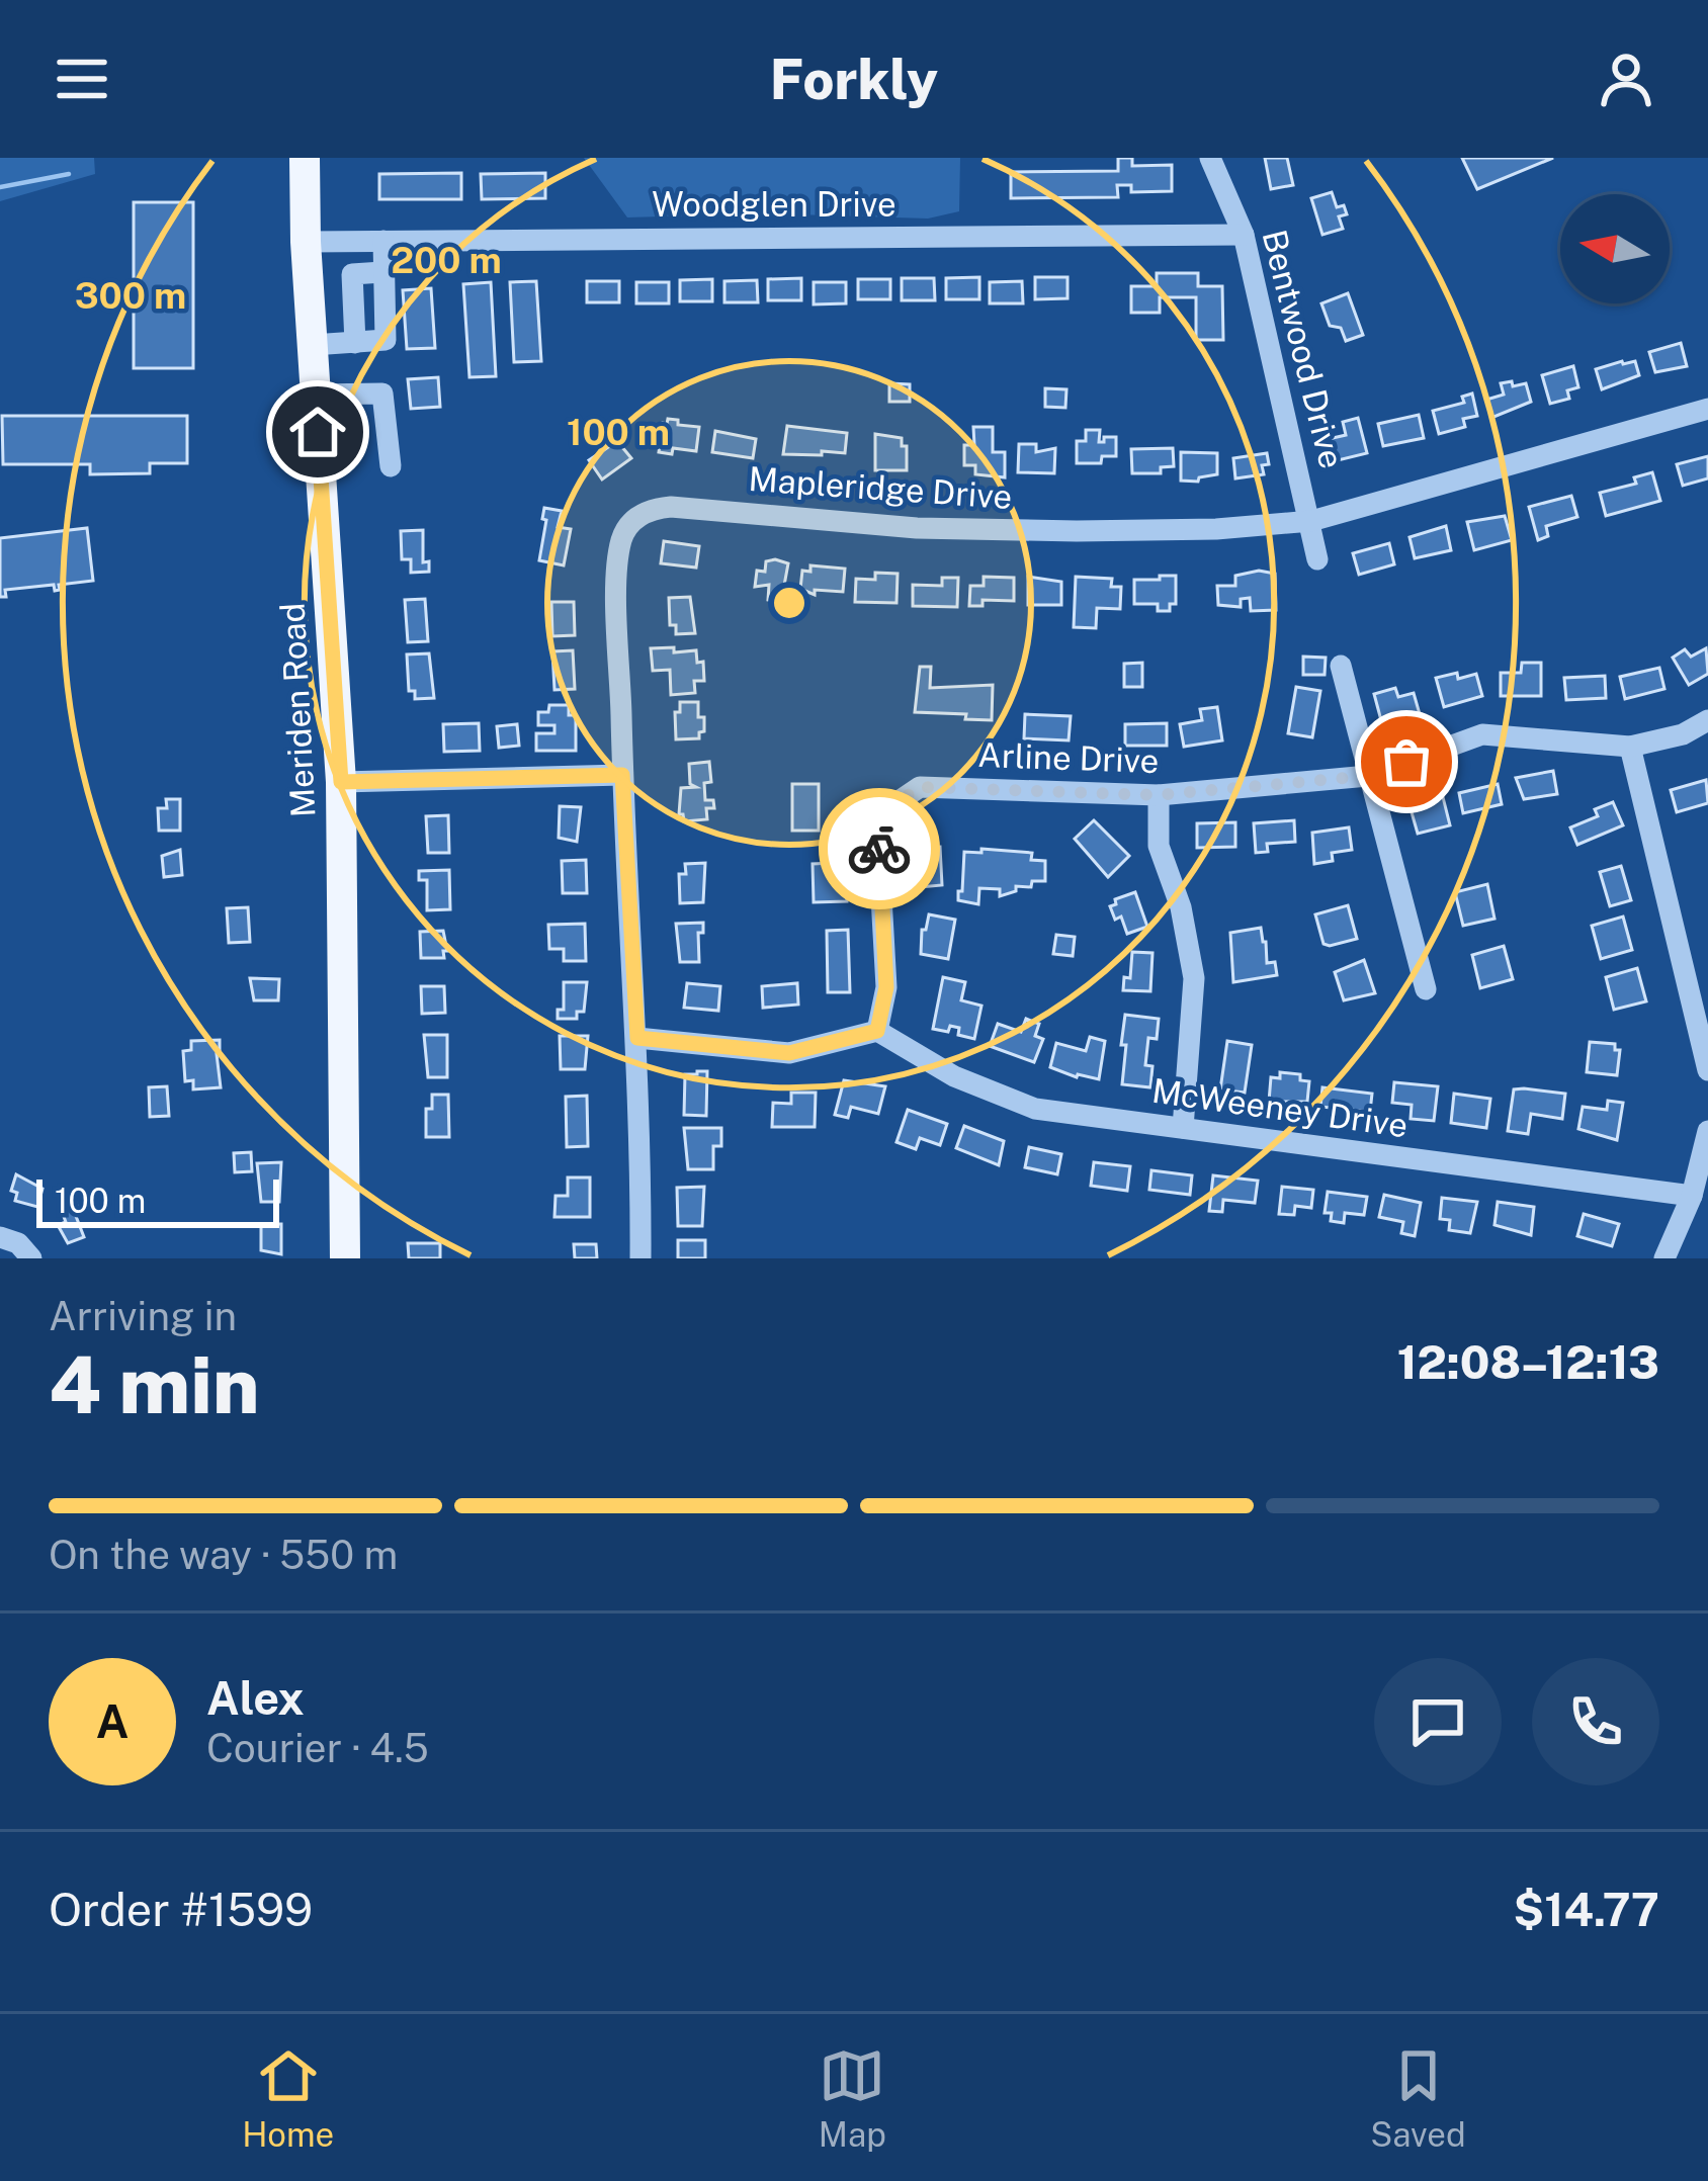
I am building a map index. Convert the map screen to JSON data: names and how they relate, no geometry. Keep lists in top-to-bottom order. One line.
{"streets":{"main road":["Meriden Road"],"street":["Woodglen Drive","Bentwood Drive","Mapleridge Drive","Arline Drive","McWeeney Drive"]},"crossings":[["Woodglen Drive","Bentwood Drive"],["Woodglen Drive","Meriden Road"],["Bentwood Drive","Mapleridge Drive"],["Arline Drive","McWeeney Drive"]],"scale_bar":"100 m","north":"left","page":{"header":"Forkly","scale":"100 m","heading":["4 min","Arriving in","12:08–12:13"],"panel":["Alex","Courier · 4.5","Order #1599","$14.77"],"bar":"On the way · 550 m","round":"A","tabs":["Home","Map","Saved"]},"rings":["200 m","300 m","100 m"]}
